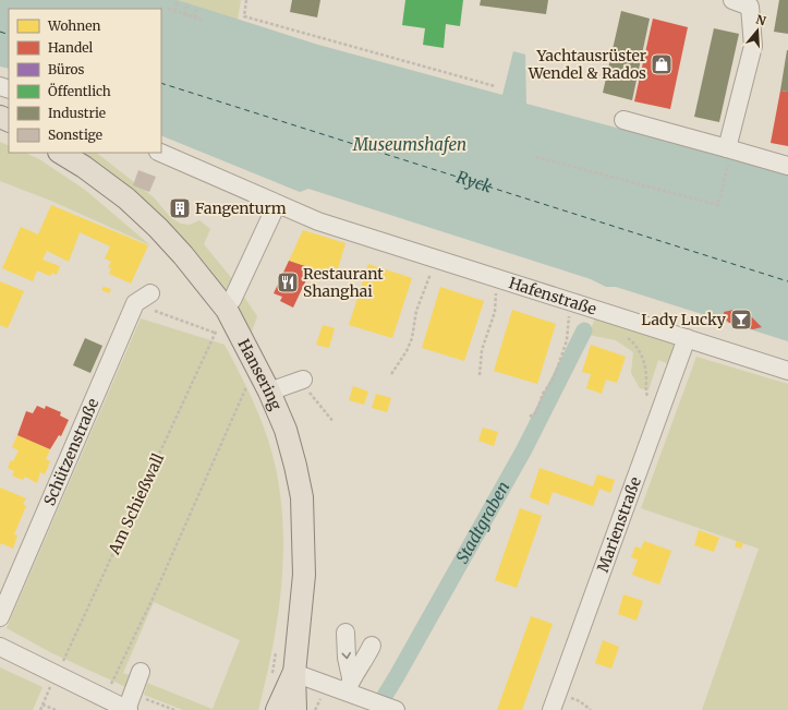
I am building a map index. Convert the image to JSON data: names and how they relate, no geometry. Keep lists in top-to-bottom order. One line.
{"streets":{"main road":["Hansering"],"street":["Hafenstraße","Schützenstraße","Marienstraße"],"path":["Am Schießwall"]},"crossings":[["Hafenstraße","Marienstraße"]],"water":["Museumshafen","Ryck","Stadtgraben"],"places":{"shop":["Yachtausrüster Wendel & Rados"],"building":["Fangenturm"],"restaurant":["Restaurant Shanghai"],"bar":["Lady Lucky"]},"legend":["Wohnen","Handel","Büros","Öffentlich","Industrie","Sonstige"],"north":"top"}
